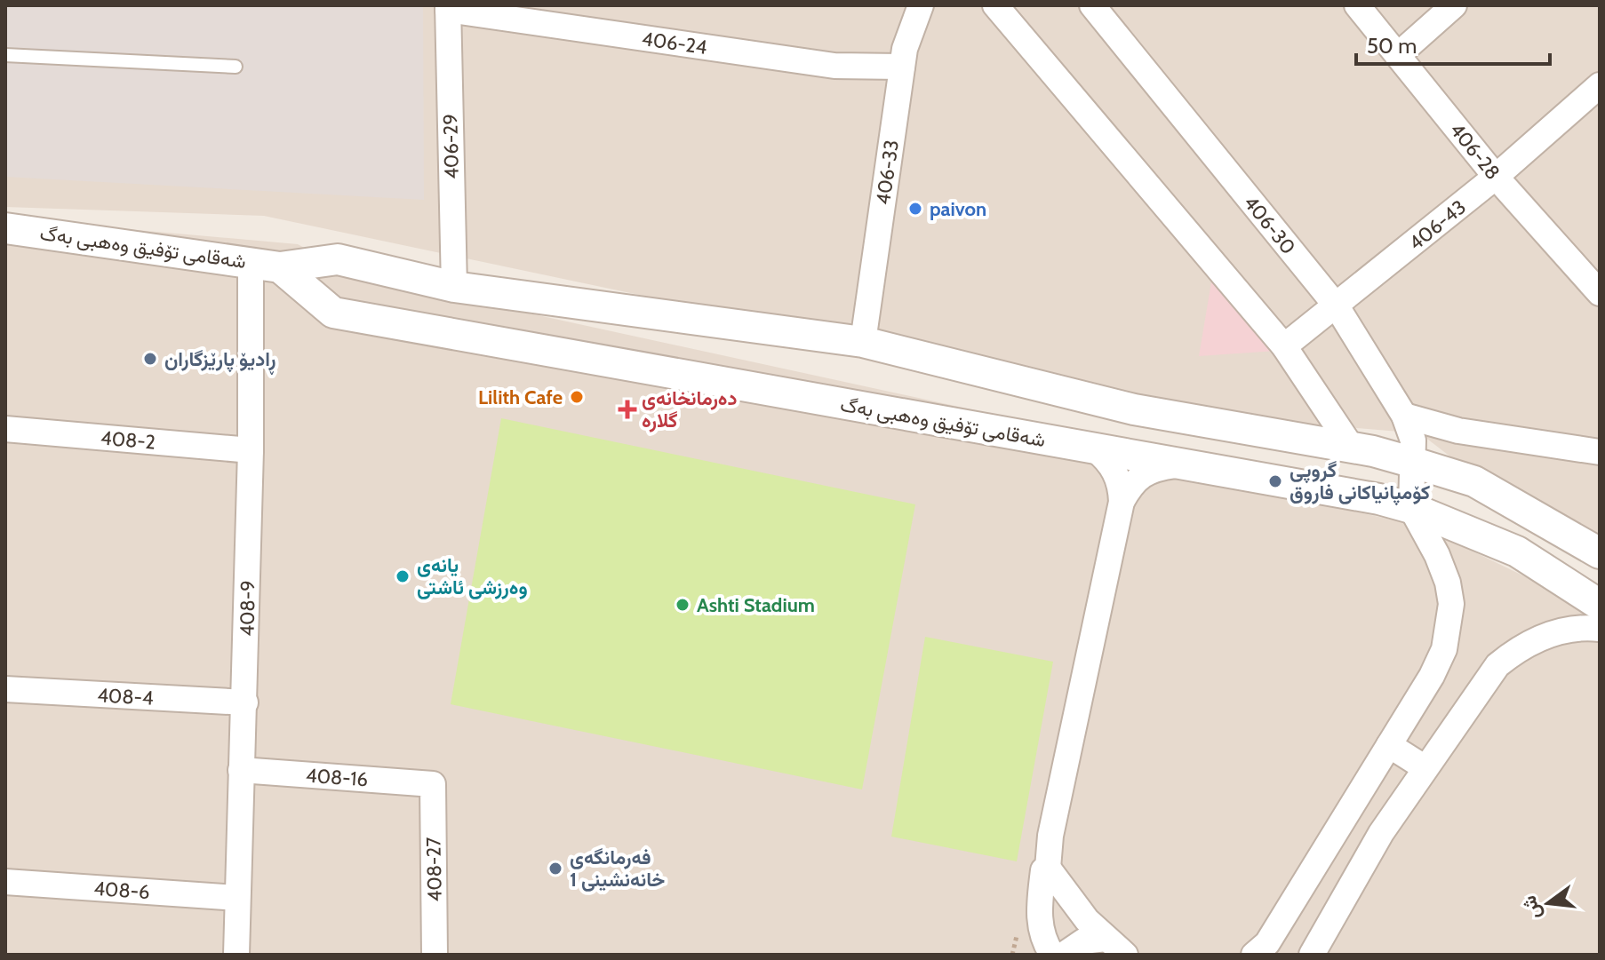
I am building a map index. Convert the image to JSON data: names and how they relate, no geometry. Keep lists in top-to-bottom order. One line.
{"streets":{"street":["406-24","406-29","406-28","406-33","406-30","406-43","شەقامی تۆفیق وەهبی بەگ","408-2","408-9","408-4","408-16","408-27","408-6"]},"crossings":[["406-24","406-29"],["406-24","406-33"],["406-29","شەقامی تۆفیق وەهبی بەگ"],["406-28","406-43"],["406-33","شەقامی تۆفیق وەهبی بەگ"],["406-30","406-43"],["406-30","شەقامی تۆفیق وەهبی بەگ"],["شەقامی تۆفیق وەهبی بەگ","408-9"],["408-2","408-9"],["408-9","408-4"],["408-9","408-16"],["408-9","408-6"],["408-16","408-27"]],"places":{"other":["paivon","ڕادیۆ پارێزگاران","Lilith Cafe","گروپی کۆمپانیاکانی فاروق","یانەی وەرزشی ئاشتی","Ashti Stadium","فەرمانگەی خانەنشینی 1"],"health":["دەرمانخانەی گلارە"]},"scale_bar":"50 m","north":"left"}
